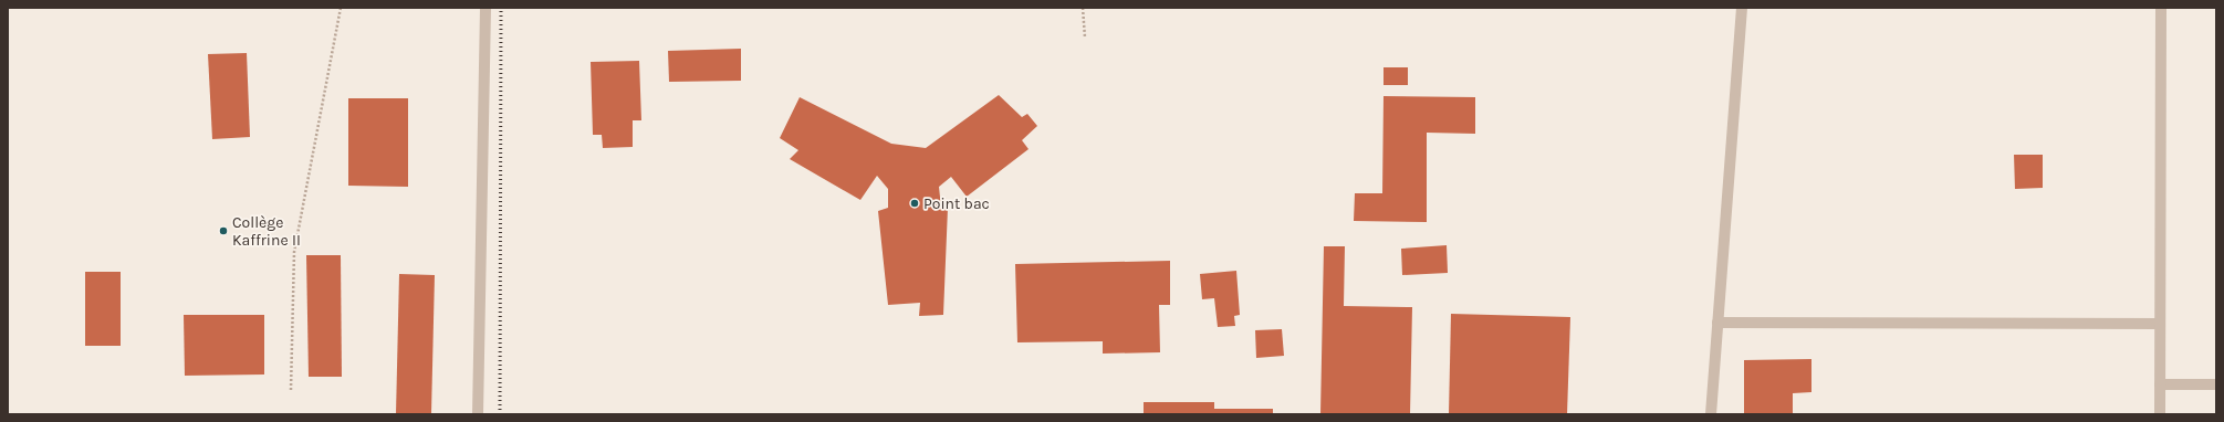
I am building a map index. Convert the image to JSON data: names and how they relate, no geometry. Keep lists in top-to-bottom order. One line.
{"places":["Point bac","Collège Kaffrine II"]}
